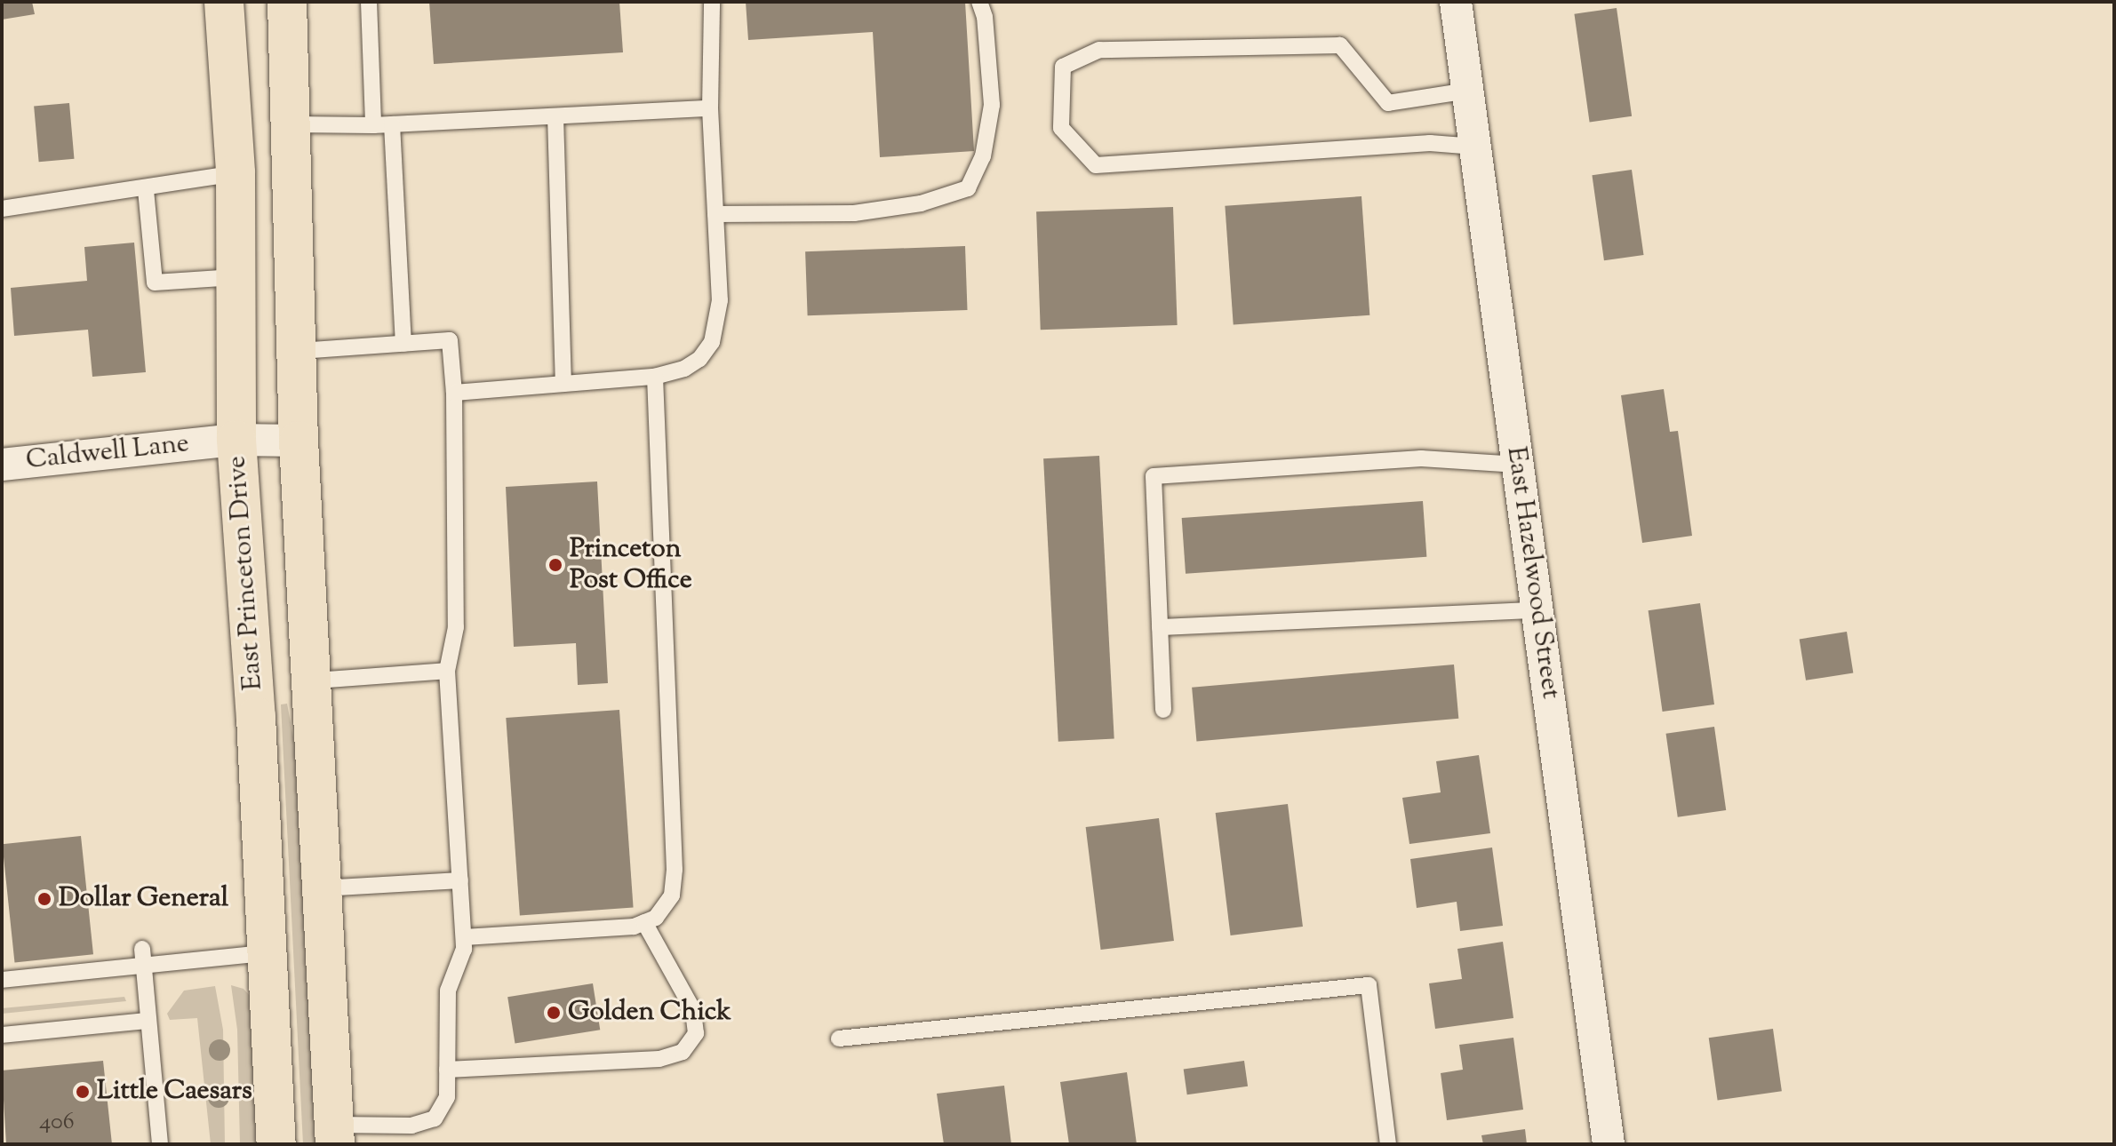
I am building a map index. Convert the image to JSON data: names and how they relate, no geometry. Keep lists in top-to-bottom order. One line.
{"streets":{"highway":["East Princeton Drive"],"street":["Caldwell Lane","East Hazelwood Street"]},"crossings":[["Caldwell Lane","East Princeton Drive"]],"places":["Princeton Post Office","Dollar General","Golden Chick","Little Caesars"],"house_numbers":["406"]}
